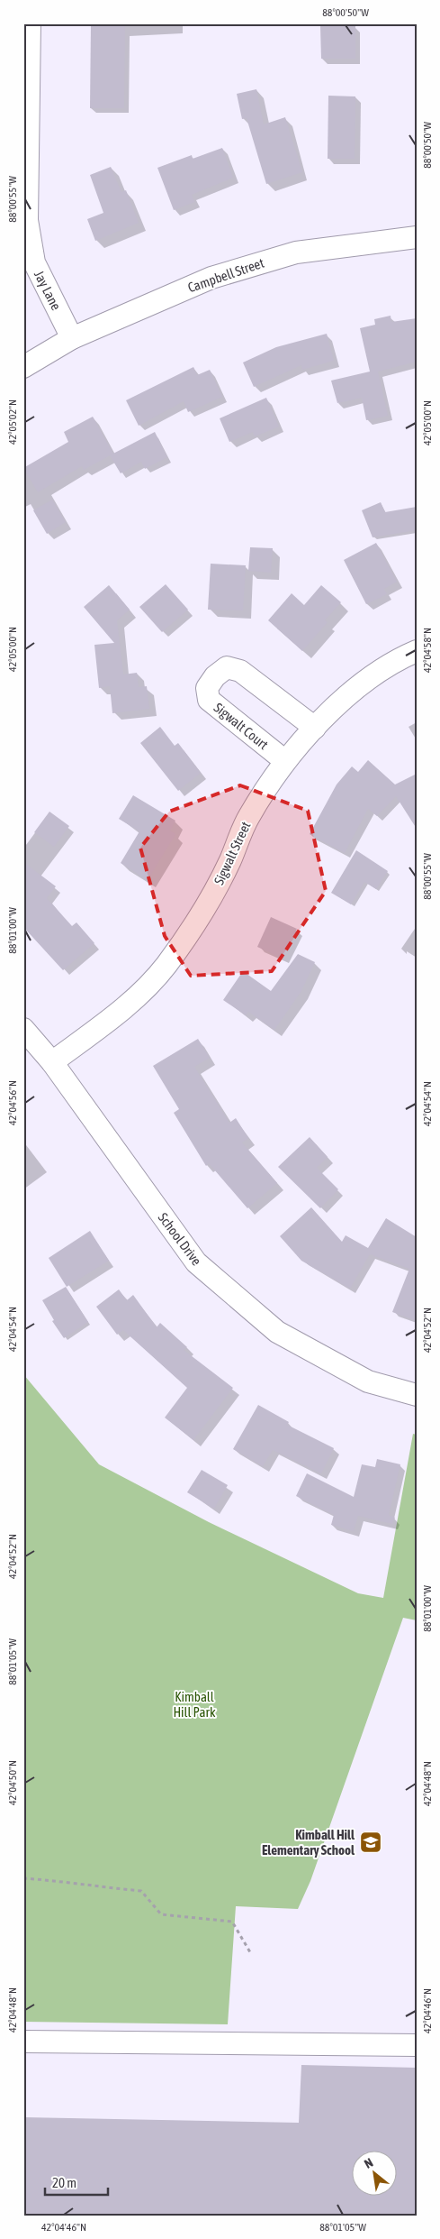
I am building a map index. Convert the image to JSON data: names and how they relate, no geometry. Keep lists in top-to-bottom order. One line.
{"streets":{"street":["Campbell Street","Jay Lane","Sigwalt Court","Sigwalt Street","School Drive"]},"crossings":[["Campbell Street","Jay Lane"],["Sigwalt Court","Sigwalt Street"],["Sigwalt Street","School Drive"]],"parks":["Kimball Hill Park"],"places":{"school or university":["Kimball Hill Elementary School"]},"scale_bar":"20 m","north":"top left","coordinates":["88°00'50\"W","88°00'55\"W","42°05'02\"N","42°05'00\"N","42°04'58\"N","88°01'00\"W","42°04'56\"N","42°04'54\"N","42°04'52\"N","88°01'05\"W","42°04'50\"N","42°04'48\"N","42°04'46\"N"]}
